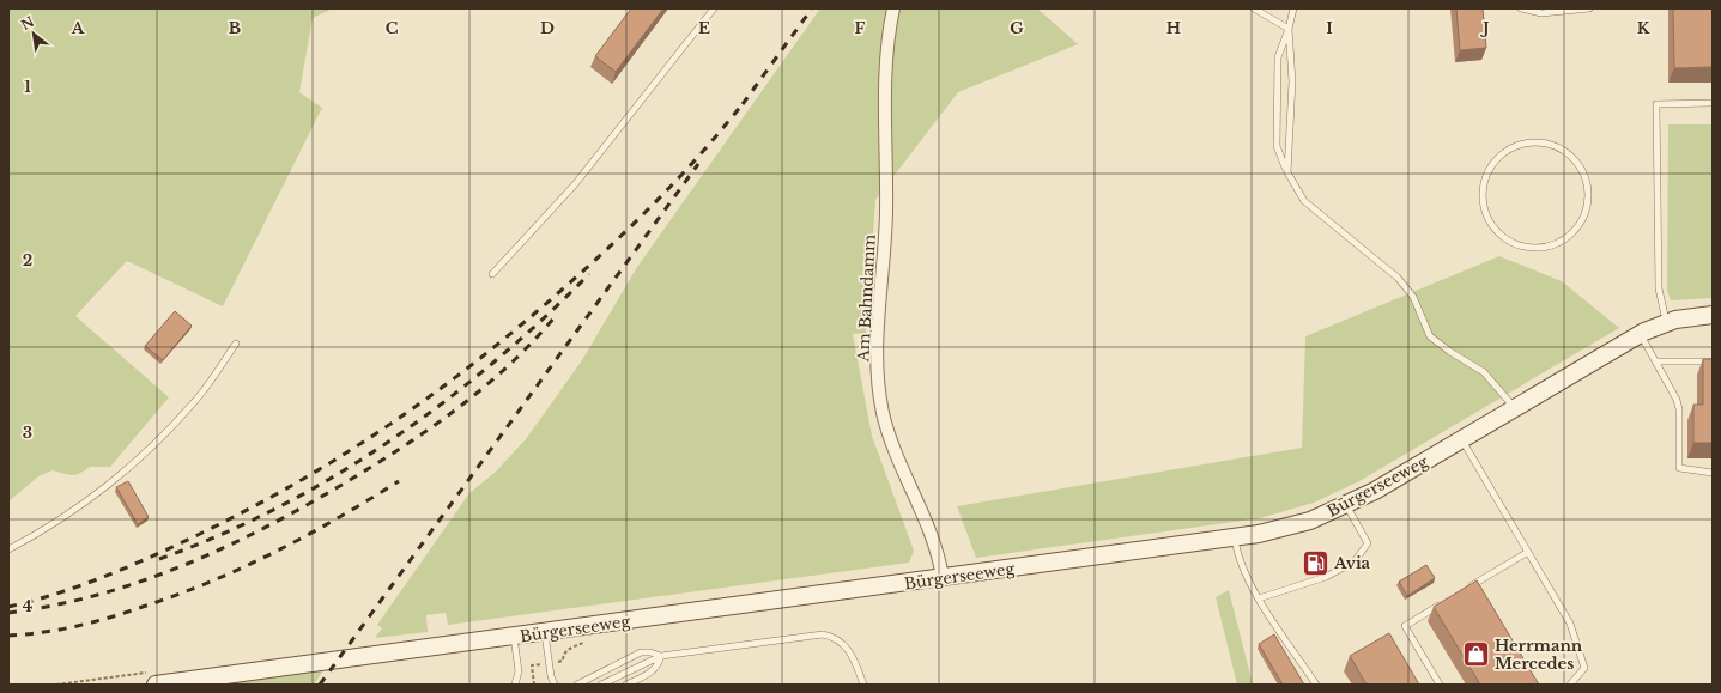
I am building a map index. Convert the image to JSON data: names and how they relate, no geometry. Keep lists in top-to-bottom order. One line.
{"streets":{"street":["Am Bahndamm","Bürgerseeweg"]},"crossings":[["Am Bahndamm","Bürgerseeweg"]],"places":{"fuel station":["Avia"],"shop":["Herrmann Mercedes"]},"north":"top left","grid":{"columns":["A","B","C","D","E","F","G","H","I","J","K"],"rows":["1","2","3","4"]}}
